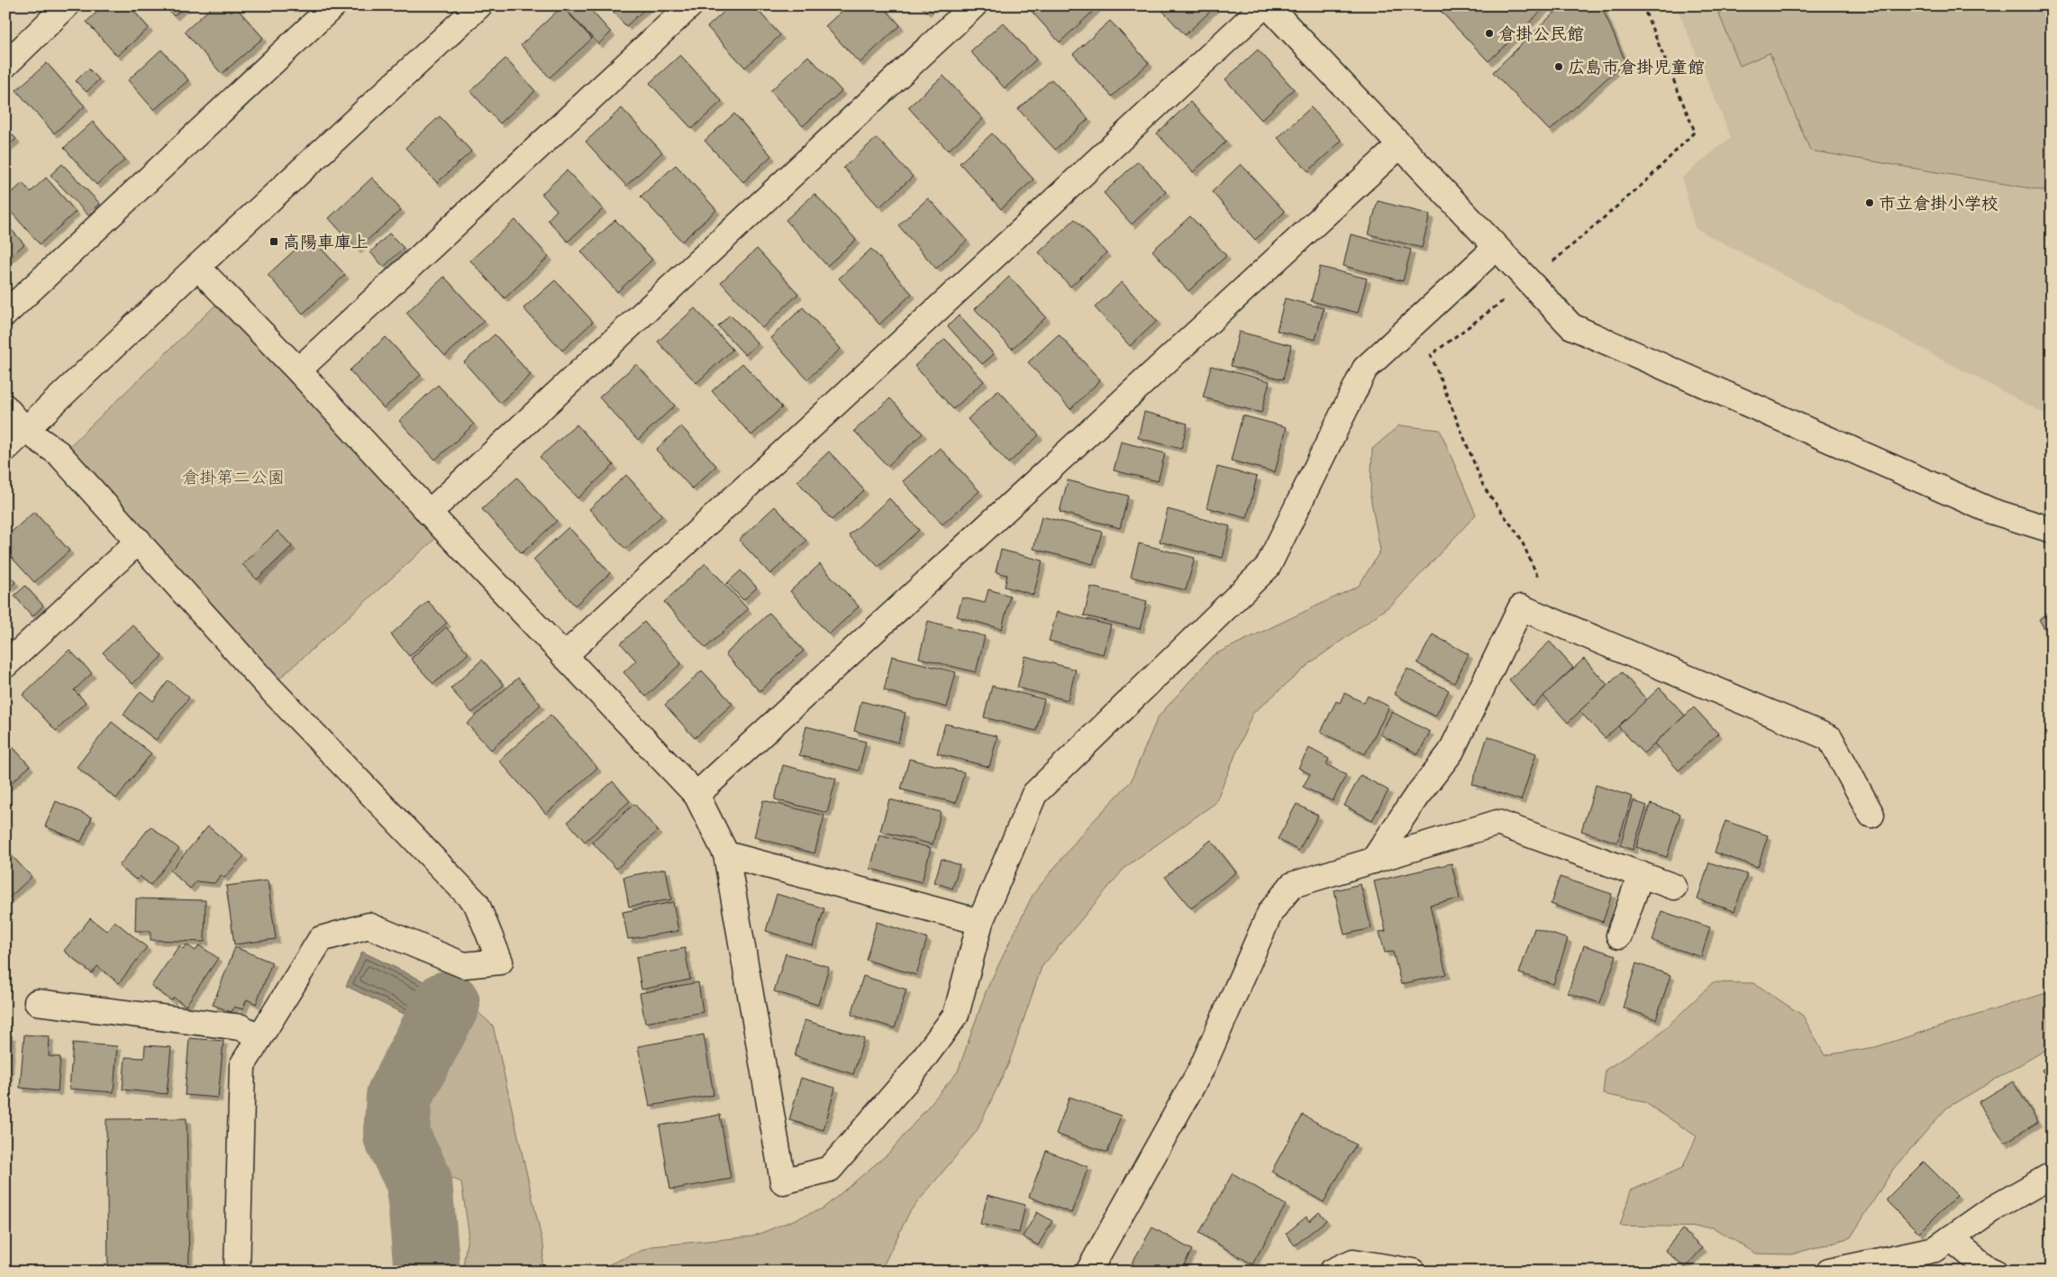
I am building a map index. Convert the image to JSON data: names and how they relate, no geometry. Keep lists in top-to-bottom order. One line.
{"parks":["倉掛第二公園"],"places":{"other":["倉掛公民館","広島市倉掛児童館","市立倉掛小学校"],"transit":["高陽車庫上"]}}
